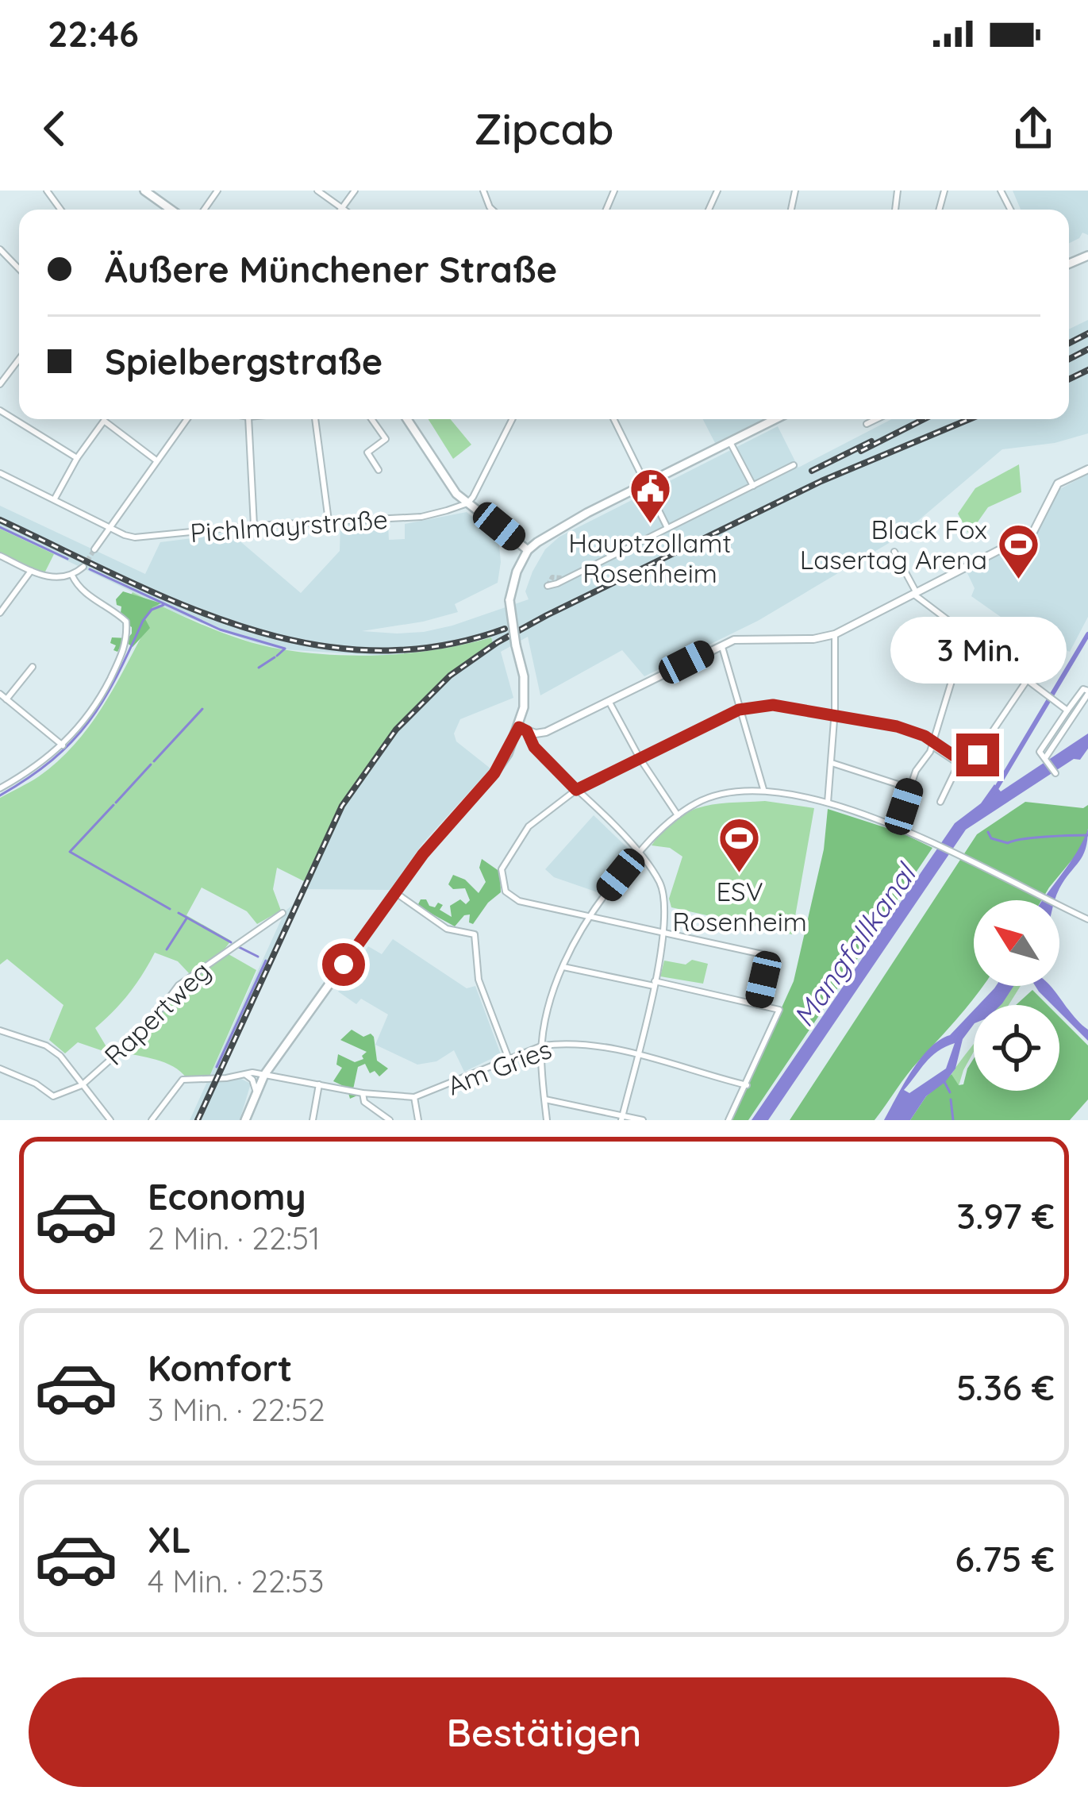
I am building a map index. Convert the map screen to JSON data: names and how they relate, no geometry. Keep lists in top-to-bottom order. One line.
{"streets":{"street":["Pichlmayrstraße","Rapertweg","Am Gries"]},"water":["Mangfallkanal"],"places":{"public building":["Hauptzollamt Rosenheim"],"sports":["Black Fox Lasertag Arena","ESV Rosenheim"]},"north":"top left","page":{"status":"22:46","header":"Zipcab","banner":["Äußere Münchener Straße","Spielbergstraße"],"bubble":"3 Min.","list":[{"name":"Economy","note":"2 Min. · 22:51","value":"3.97 €"},{"name":"Komfort","note":"3 Min. · 22:52","value":"5.36 €"},{"name":"XL","note":"4 Min. · 22:53","value":"6.75 €"}],"buttons":"Bestätigen"}}
